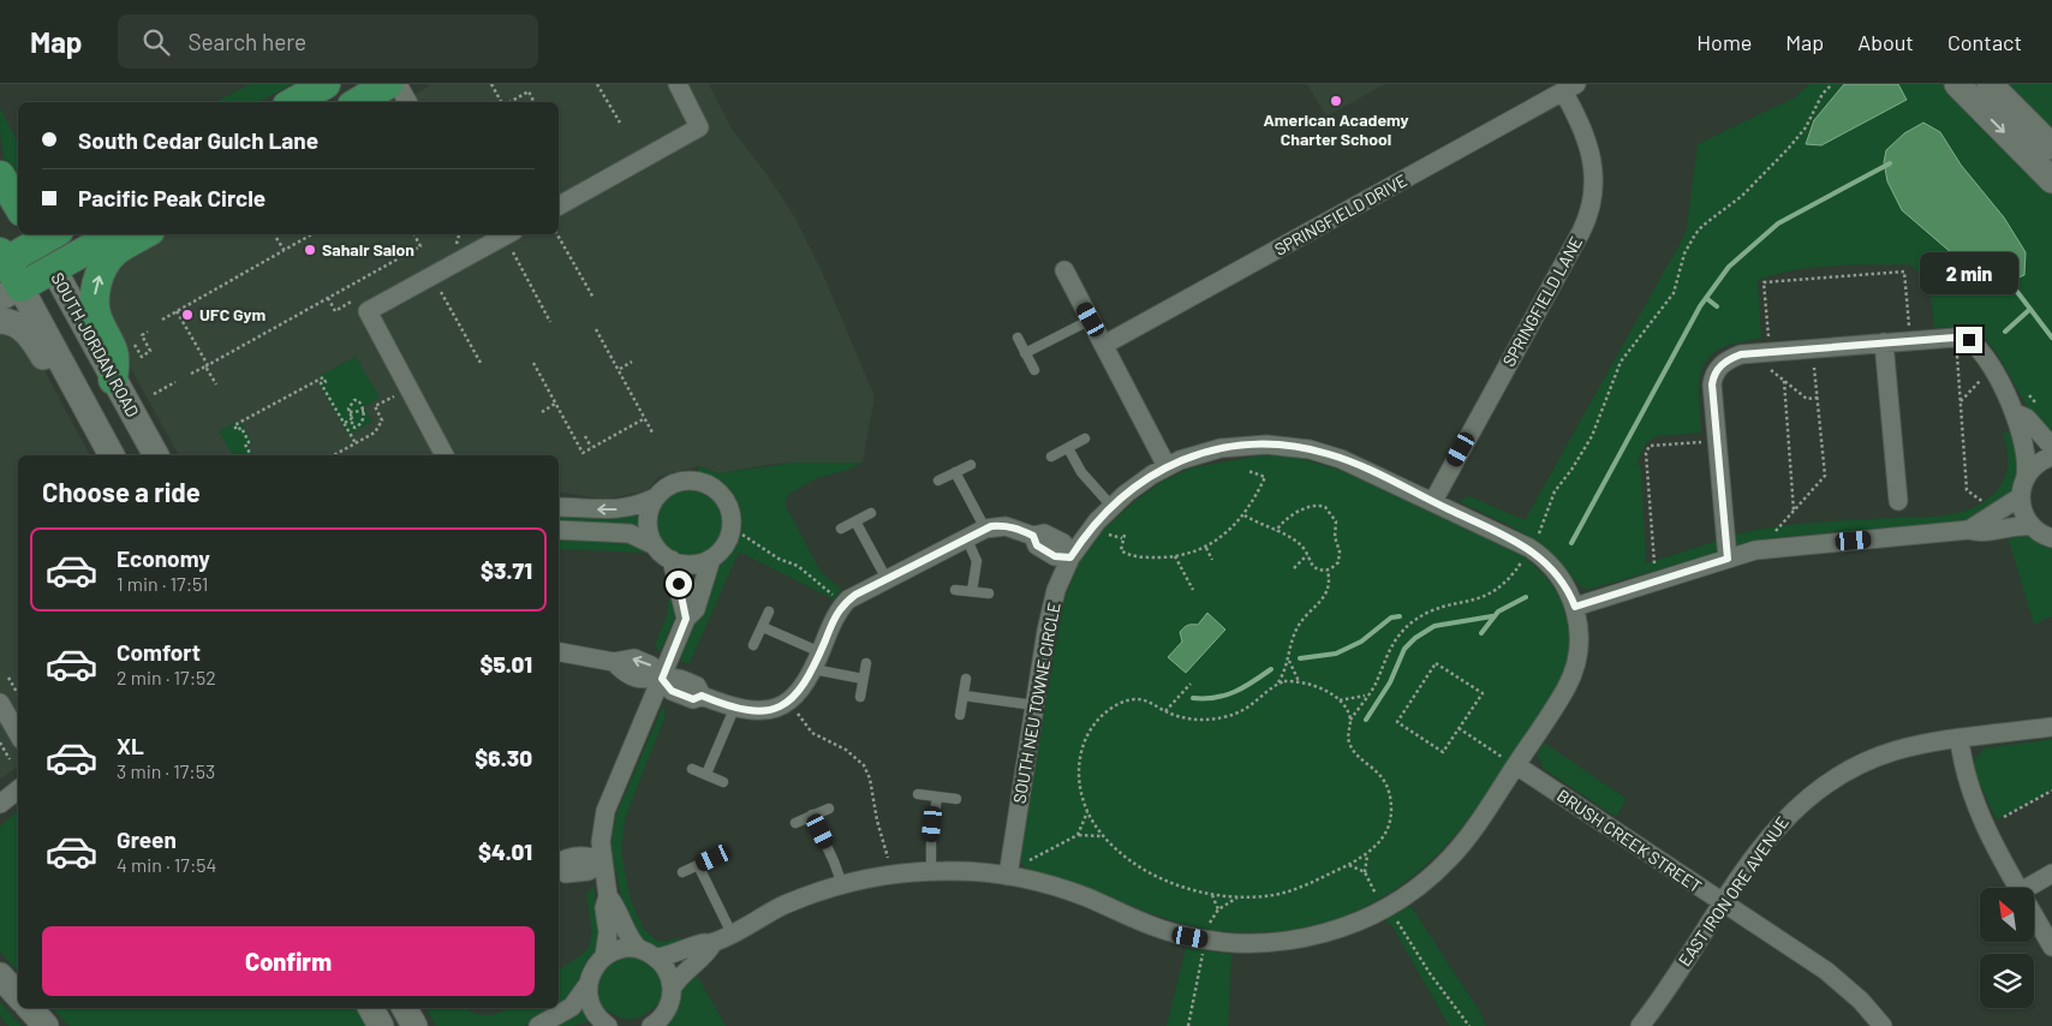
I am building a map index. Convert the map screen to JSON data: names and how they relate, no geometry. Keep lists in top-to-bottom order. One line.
{"streets":{"main road":["SOUTH JORDAN ROAD"],"street":["SPRINGFIELD DRIVE","SPRINGFIELD LANE","SOUTH NEU TOWNE CIRCLE","BRUSH CREEK STREET","EAST IRON ORE AVENUE"]},"crossings":[["SPRINGFIELD DRIVE","SPRINGFIELD LANE"],["SPRINGFIELD LANE","SOUTH NEU TOWNE CIRCLE"],["BRUSH CREEK STREET","EAST IRON ORE AVENUE"]],"places":["American Academy Charter School","Sahair Salon","UFC Gym"],"north":"top left","page":{"header":"Map","search":"Search here","nav":["Home","Map","About","Contact"],"banner":["South Cedar Gulch Lane","Pacific Peak Circle"],"bubble":"2 min","heading":"Choose a ride","list":[{"name":"Economy","note":"1 min · 17:51","value":"$3.71"},{"name":"Comfort","note":"2 min · 17:52","value":"$5.01"},{"name":"XL","note":"3 min · 17:53","value":"$6.30"},{"name":"Green","note":"4 min · 17:54","value":"$4.01"}],"buttons":"Confirm"}}
